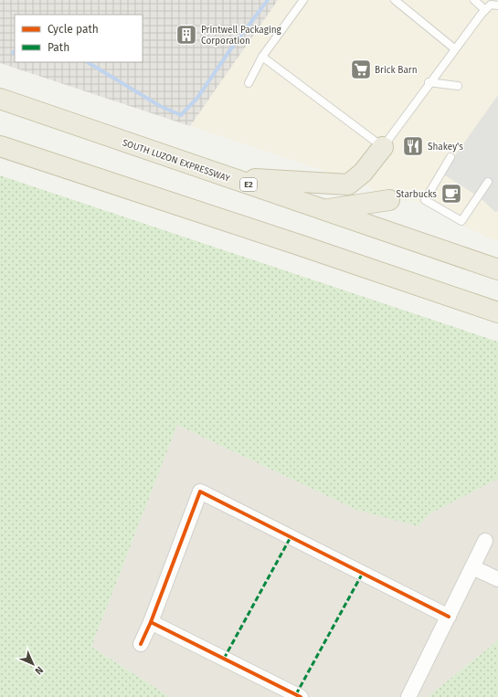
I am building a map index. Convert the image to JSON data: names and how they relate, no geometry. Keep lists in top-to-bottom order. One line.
{"streets":{"highway":["SOUTH LUZON EXPRESSWAY","E2"]},"places":{"building":["Printwell Packaging Corporation"],"supermarket":["Brick Barn"],"restaurant":["Shakey's"],"cafe":["Starbucks"]},"legend":["Cycle path","Path"],"north":"bottom right"}
